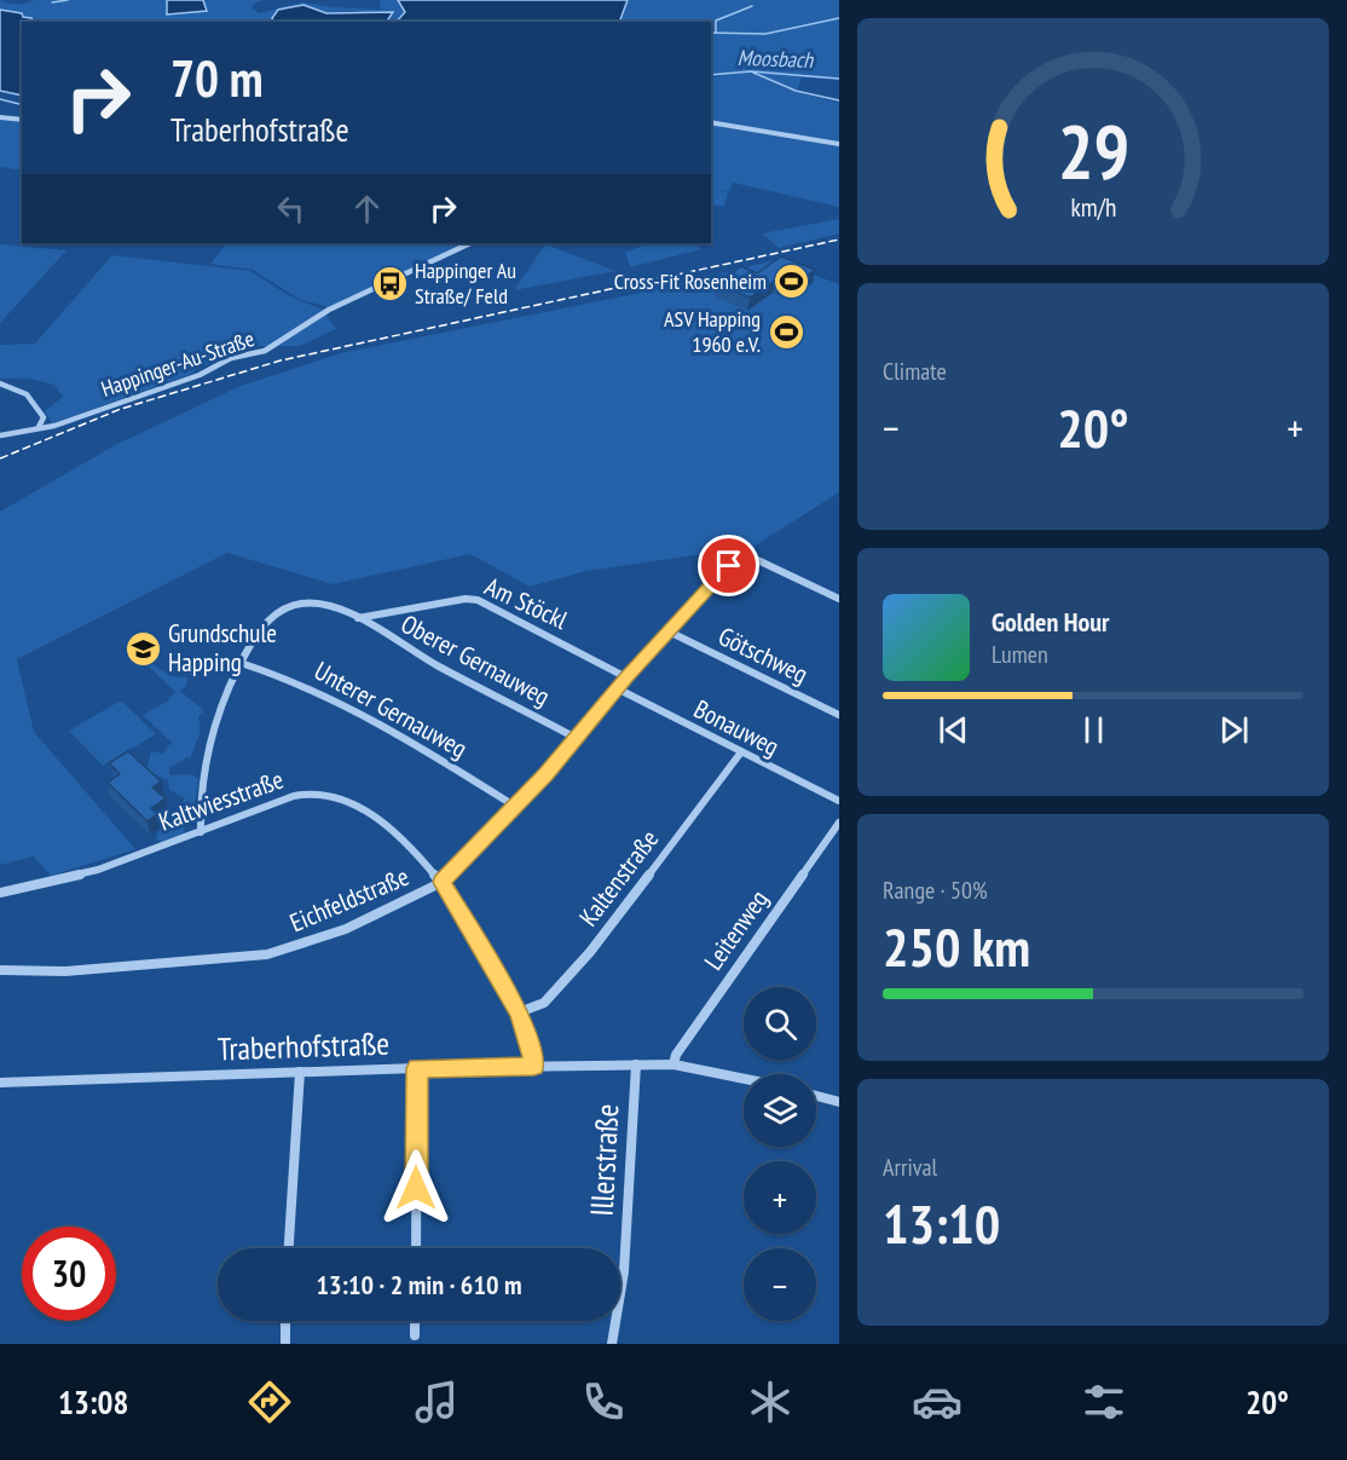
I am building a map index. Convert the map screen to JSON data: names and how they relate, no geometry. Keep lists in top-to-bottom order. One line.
{"streets":{"street":["Happinger-Au-Straße","Am Stöckl","Götschweg","Oberer Gernauweg","Unterer Gernauweg","Bonauweg","Kaltwiesstraße","Kaltenstraße","Eichfeldstraße","Leitenweg","Traberhofstraße","Illerstraße"]},"crossings":[["Am Stöckl","Oberer Gernauweg"],["Am Stöckl","Eichfeldstraße"],["Götschweg","Eichfeldstraße"],["Oberer Gernauweg","Unterer Gernauweg"],["Oberer Gernauweg","Kaltwiesstraße"],["Oberer Gernauweg","Eichfeldstraße"],["Unterer Gernauweg","Eichfeldstraße"],["Bonauweg","Kaltenstraße"],["Bonauweg","Eichfeldstraße"],["Kaltwiesstraße","Kaltenstraße"],["Kaltwiesstraße","Eichfeldstraße"],["Kaltwiesstraße","Traberhofstraße"],["Leitenweg","Traberhofstraße"],["Traberhofstraße","Illerstraße"]],"water":["Moosbach"],"places":{"sports":["Cross-Fit Rosenheim","ASV Happing 1960 e.V."],"bus stop":["Happinger Au Straße/ Feld"],"school or university":["Grundschule Happing"]},"page":{"turn":["70 m","Traberhofstraße"],"tile":["Climate",["Range · 50%","250 km"],["Arrival","13:10"]],"heat":["−","20°","+"],"song":["Golden Hour","Lumen"],"map_buttons":["+","−"],"limit":"30","trip":"13:10 · 2 min · 610 m","tabs":["13:08","20°"],"gauge":["29","km/h"]}}
